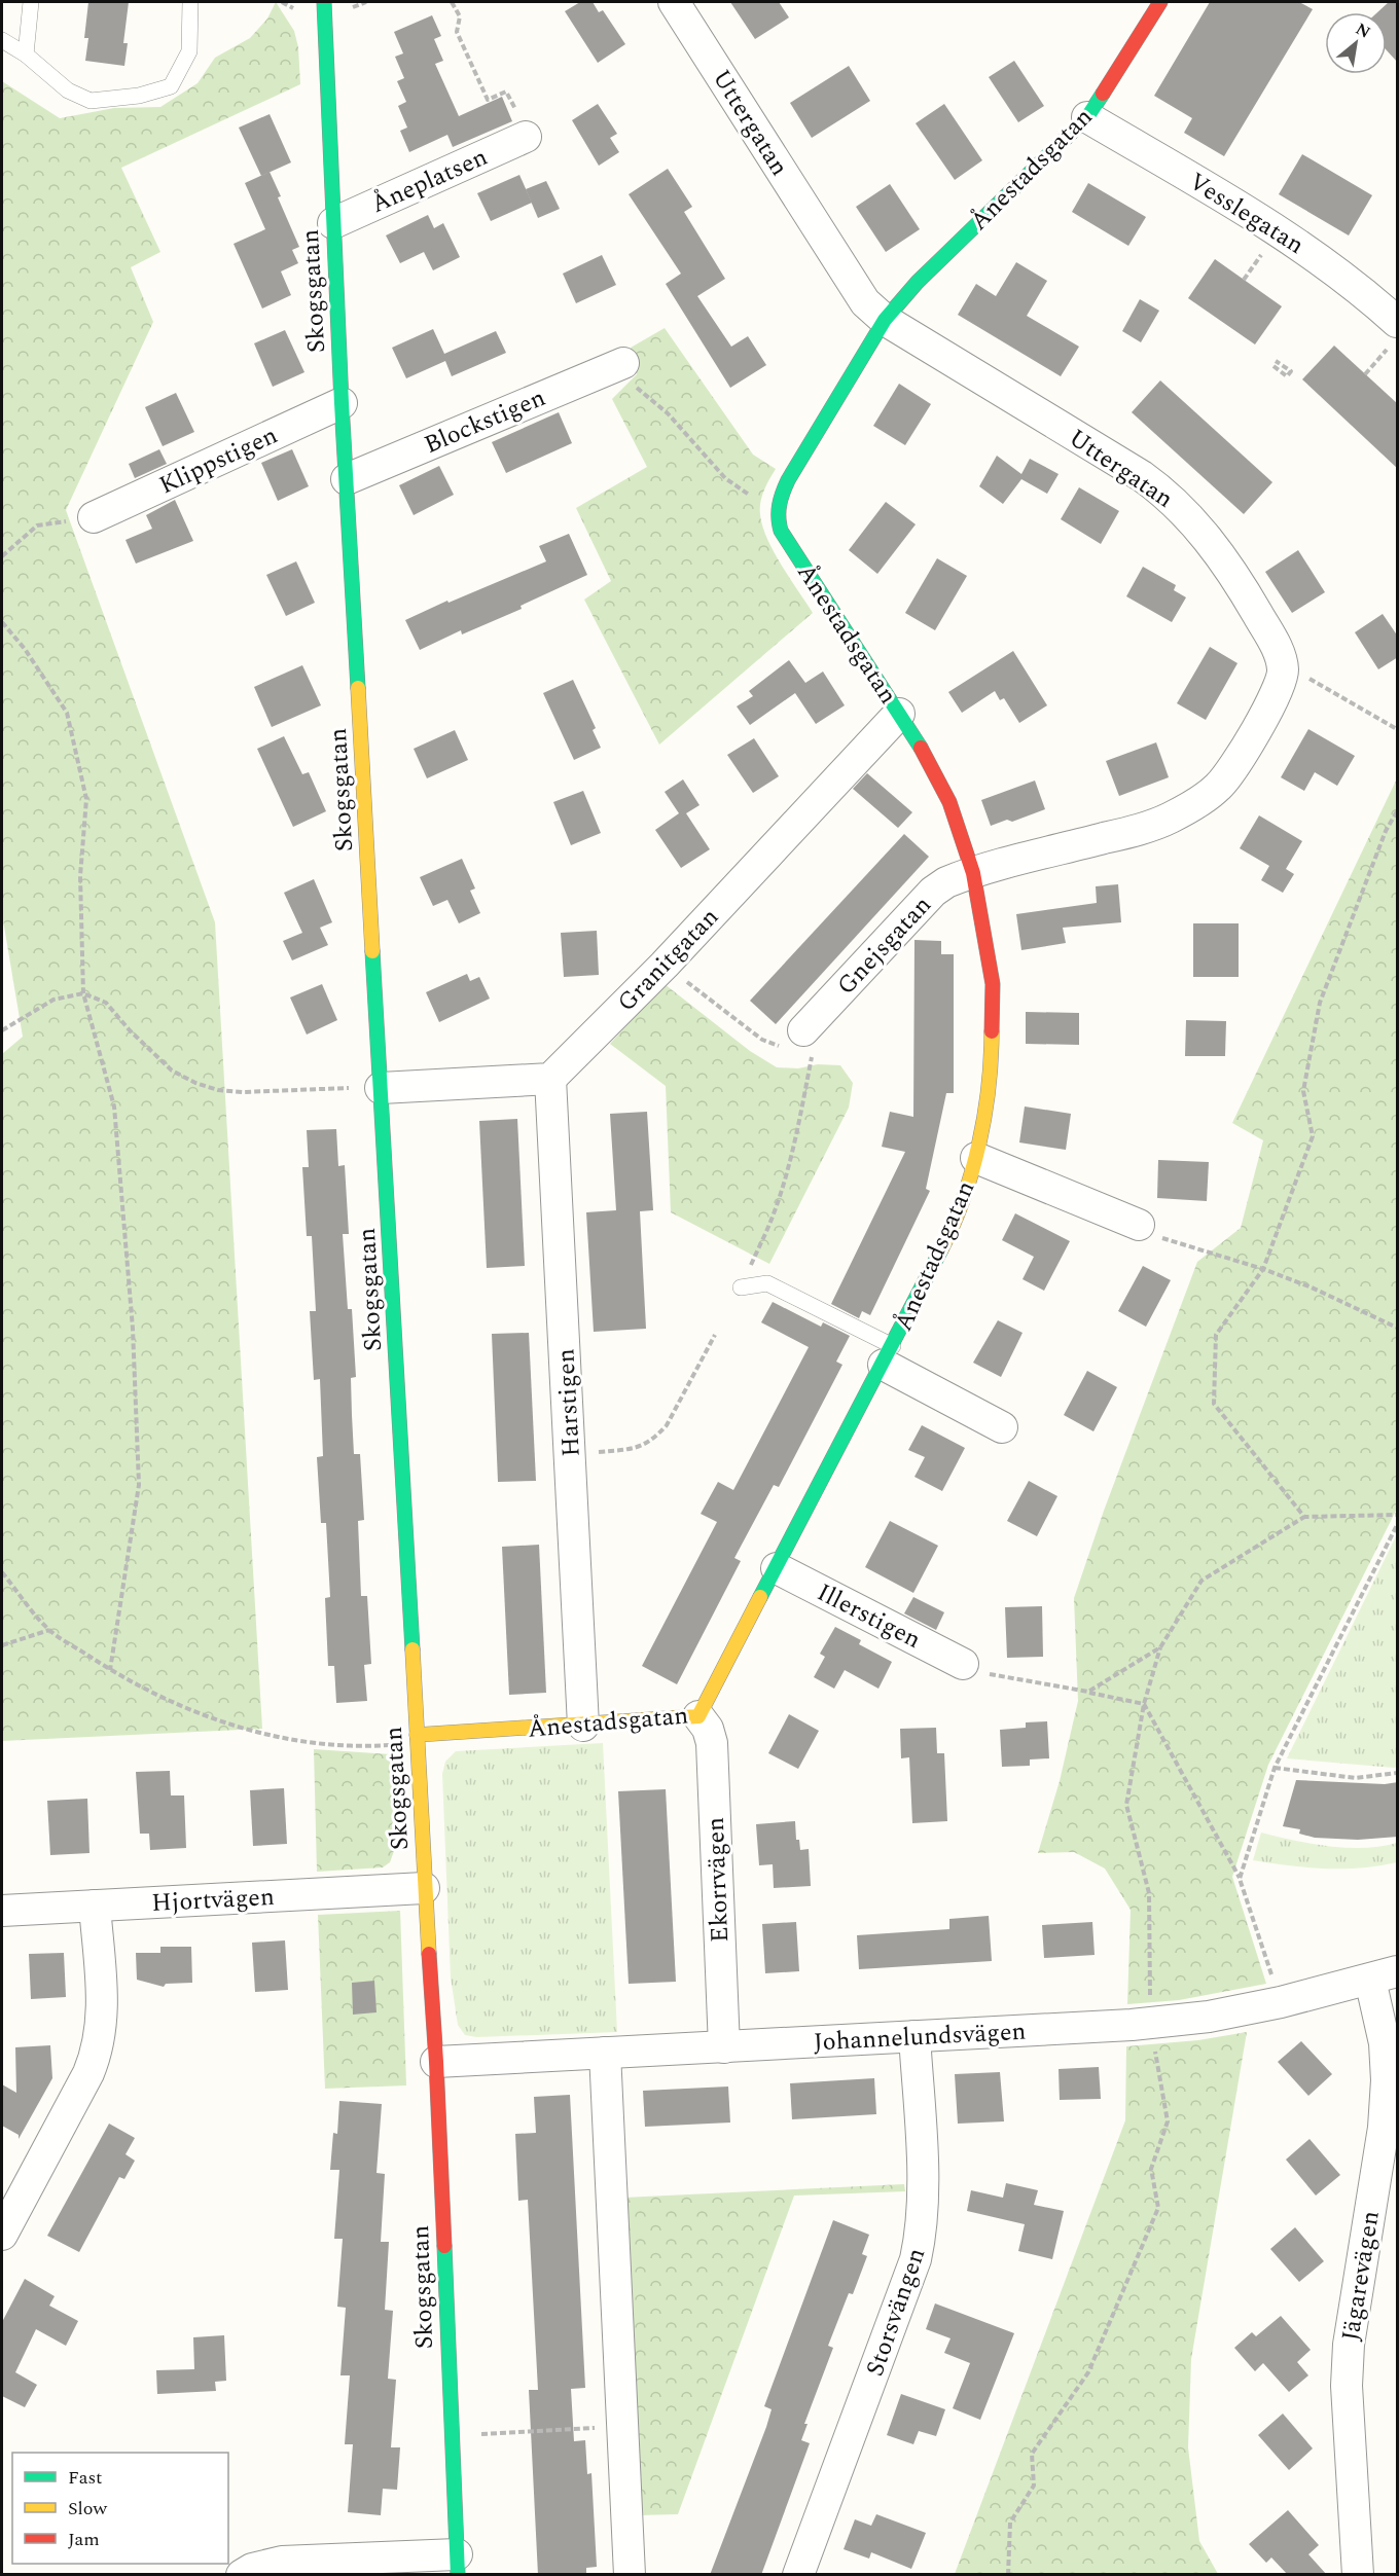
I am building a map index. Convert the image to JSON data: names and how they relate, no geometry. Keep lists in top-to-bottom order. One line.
{"streets":{"street":["Uttergatan","Ånestadsgatan","Åneplatsen","Vesslegatan","Skogsgatan","Blockstigen","Klippstigen","Gnejsgatan","Granitgatan","Harstigen","Illerstigen","Ekorrvägen","Hjortvägen","Johannelundsvägen","Jägarevägen","Storsvängen"]},"crossings":[["Uttergatan","Ånestadsgatan"],["Ånestadsgatan","Vesslegatan"],["Ånestadsgatan","Skogsgatan"],["Ånestadsgatan","Gnejsgatan"],["Ånestadsgatan","Granitgatan"],["Ånestadsgatan","Harstigen"],["Ånestadsgatan","Illerstigen"],["Ånestadsgatan","Ekorrvägen"],["Åneplatsen","Skogsgatan"],["Skogsgatan","Blockstigen"],["Skogsgatan","Klippstigen"],["Skogsgatan","Hjortvägen"],["Skogsgatan","Johannelundsvägen"],["Granitgatan","Harstigen"],["Ekorrvägen","Johannelundsvägen"],["Johannelundsvägen","Jägarevägen"],["Johannelundsvägen","Storsvängen"]],"legend":["Fast","Slow","Jam"],"north":"top right"}
